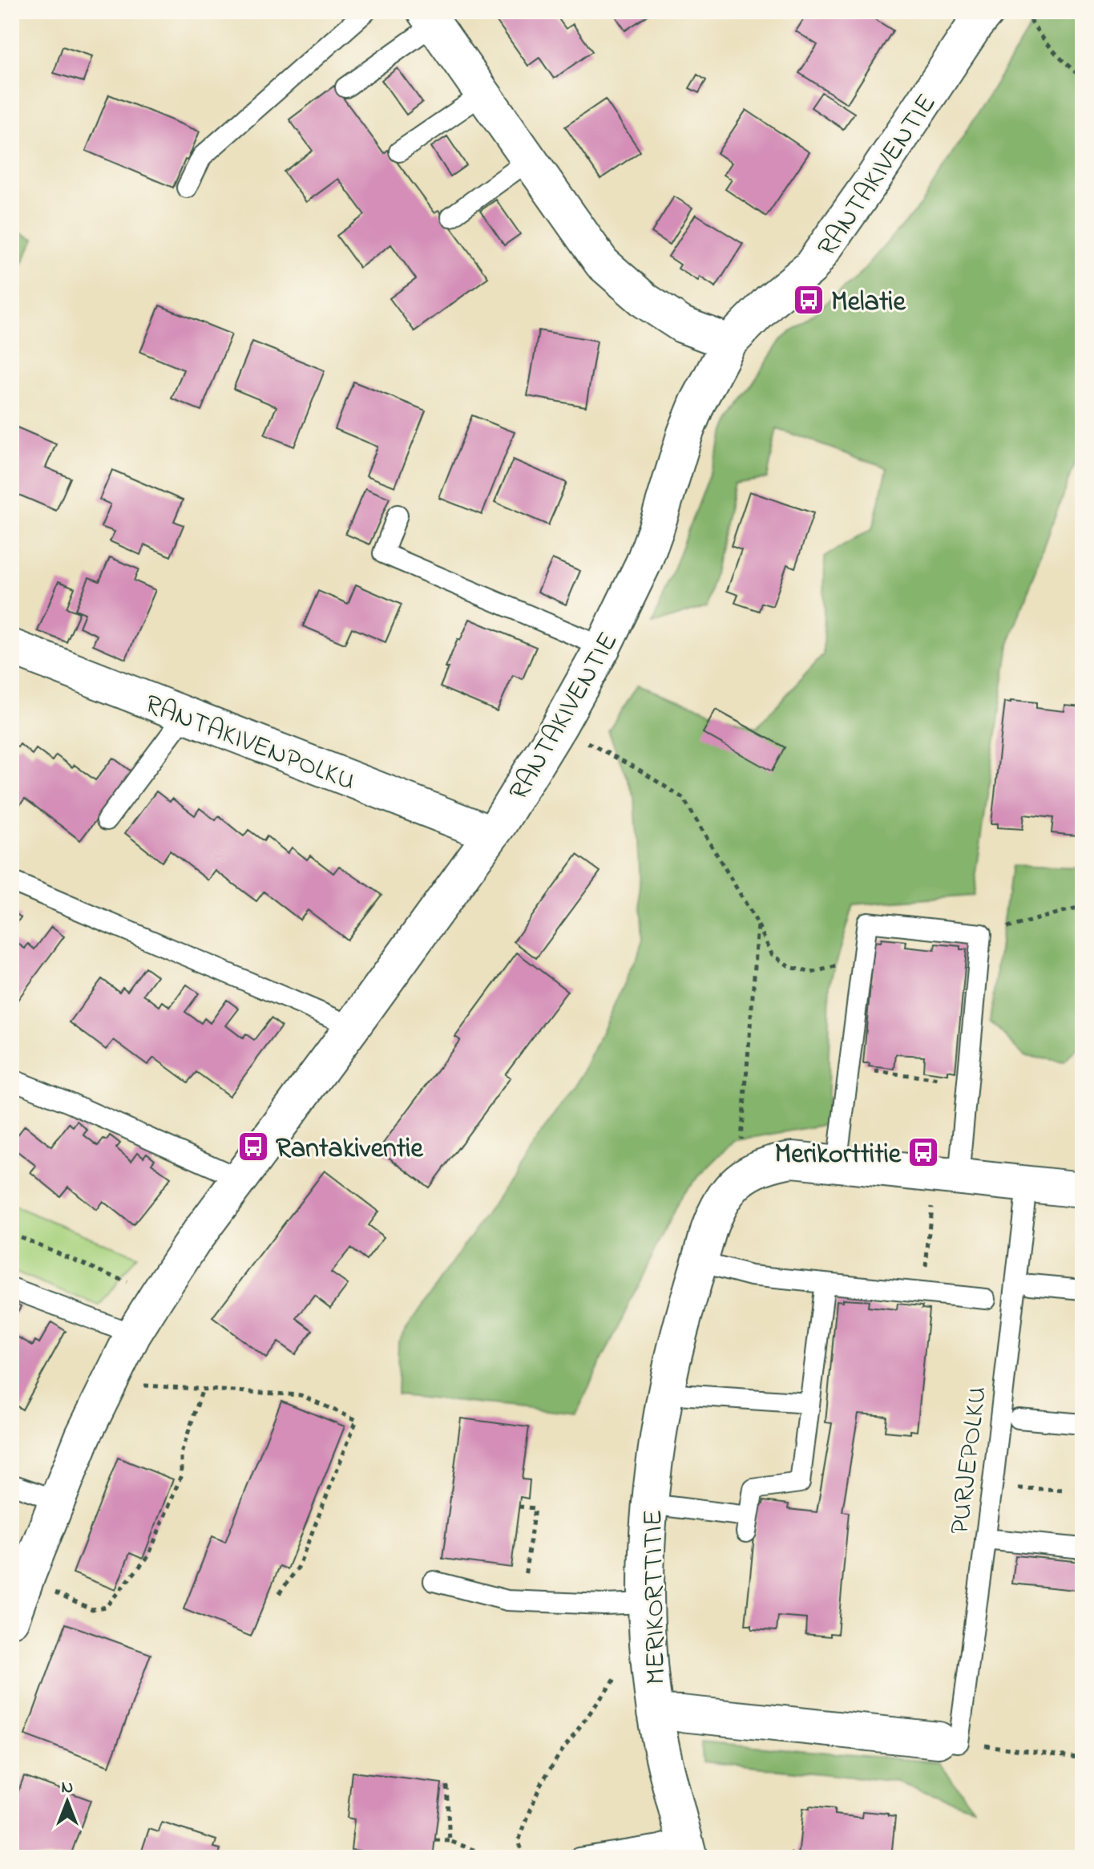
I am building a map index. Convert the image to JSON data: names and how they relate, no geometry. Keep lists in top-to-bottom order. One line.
{"streets":{"street":["RANTAKIVENTIE","RANTAKIVENPOLKU","MERIKORTTITIE"],"lane":["PURJEPOLKU"]},"crossings":[["RANTAKIVENTIE","RANTAKIVENPOLKU"]],"places":{"bus stop":["Melatie","Rantakiventie","Merikorttitie"]},"north":"top"}
